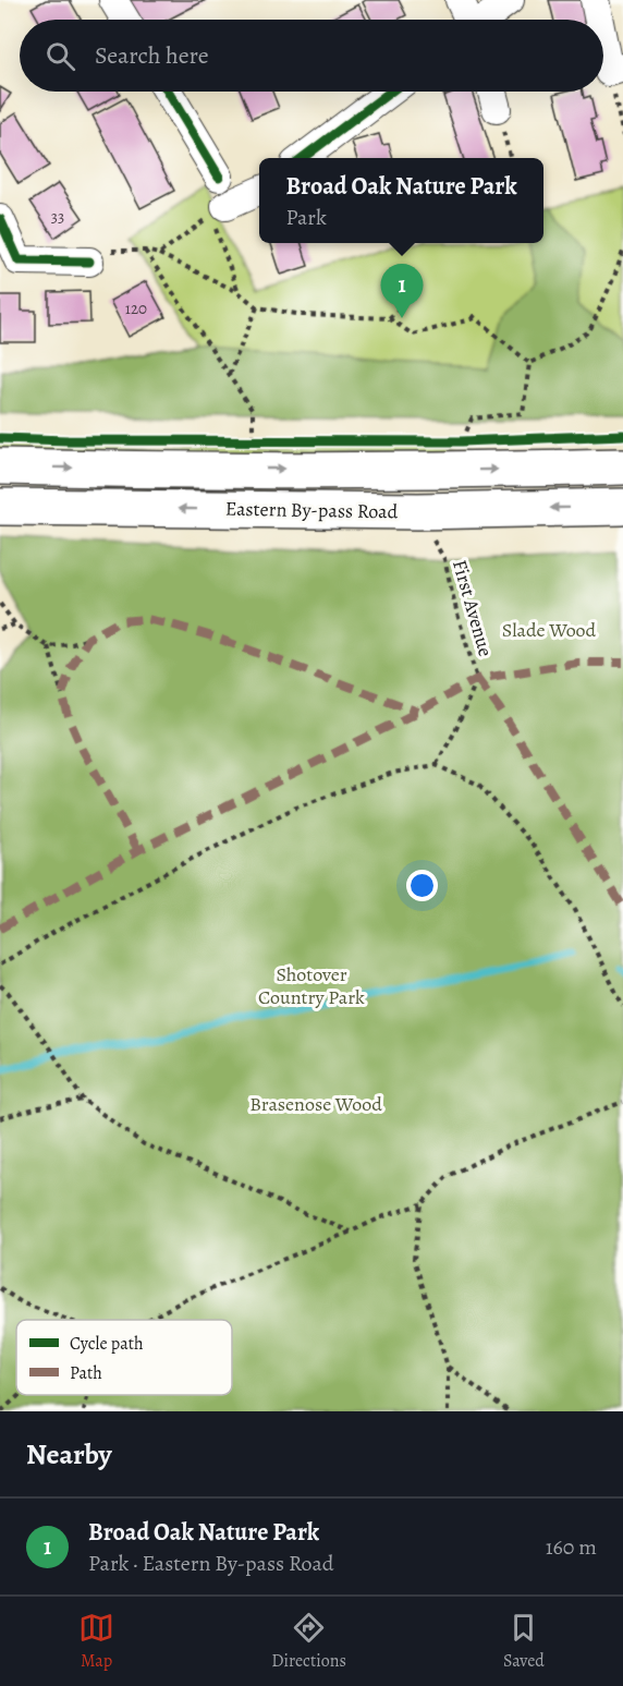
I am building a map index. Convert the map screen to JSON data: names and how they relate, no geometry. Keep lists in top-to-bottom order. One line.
{"streets":{"highway":["Eastern By-pass Road"],"path":["First Avenue"]},"crossings":[["Eastern By-pass Road","First Avenue"]],"parks":["Slade Wood","Shotover Country Park","Brasenose Wood"],"house_numbers":["33","120"],"legend":["Cycle path","Path"],"page":{"search":"Search here","popup":["Broad Oak Nature Park","Park"],"pins":"1","heading":"Nearby","list":[{"mark":"1","name":"Broad Oak Nature Park","note":"Park · Eastern By-pass Road","value":"160 m"}],"nav":["Map","Directions","Saved"]}}
